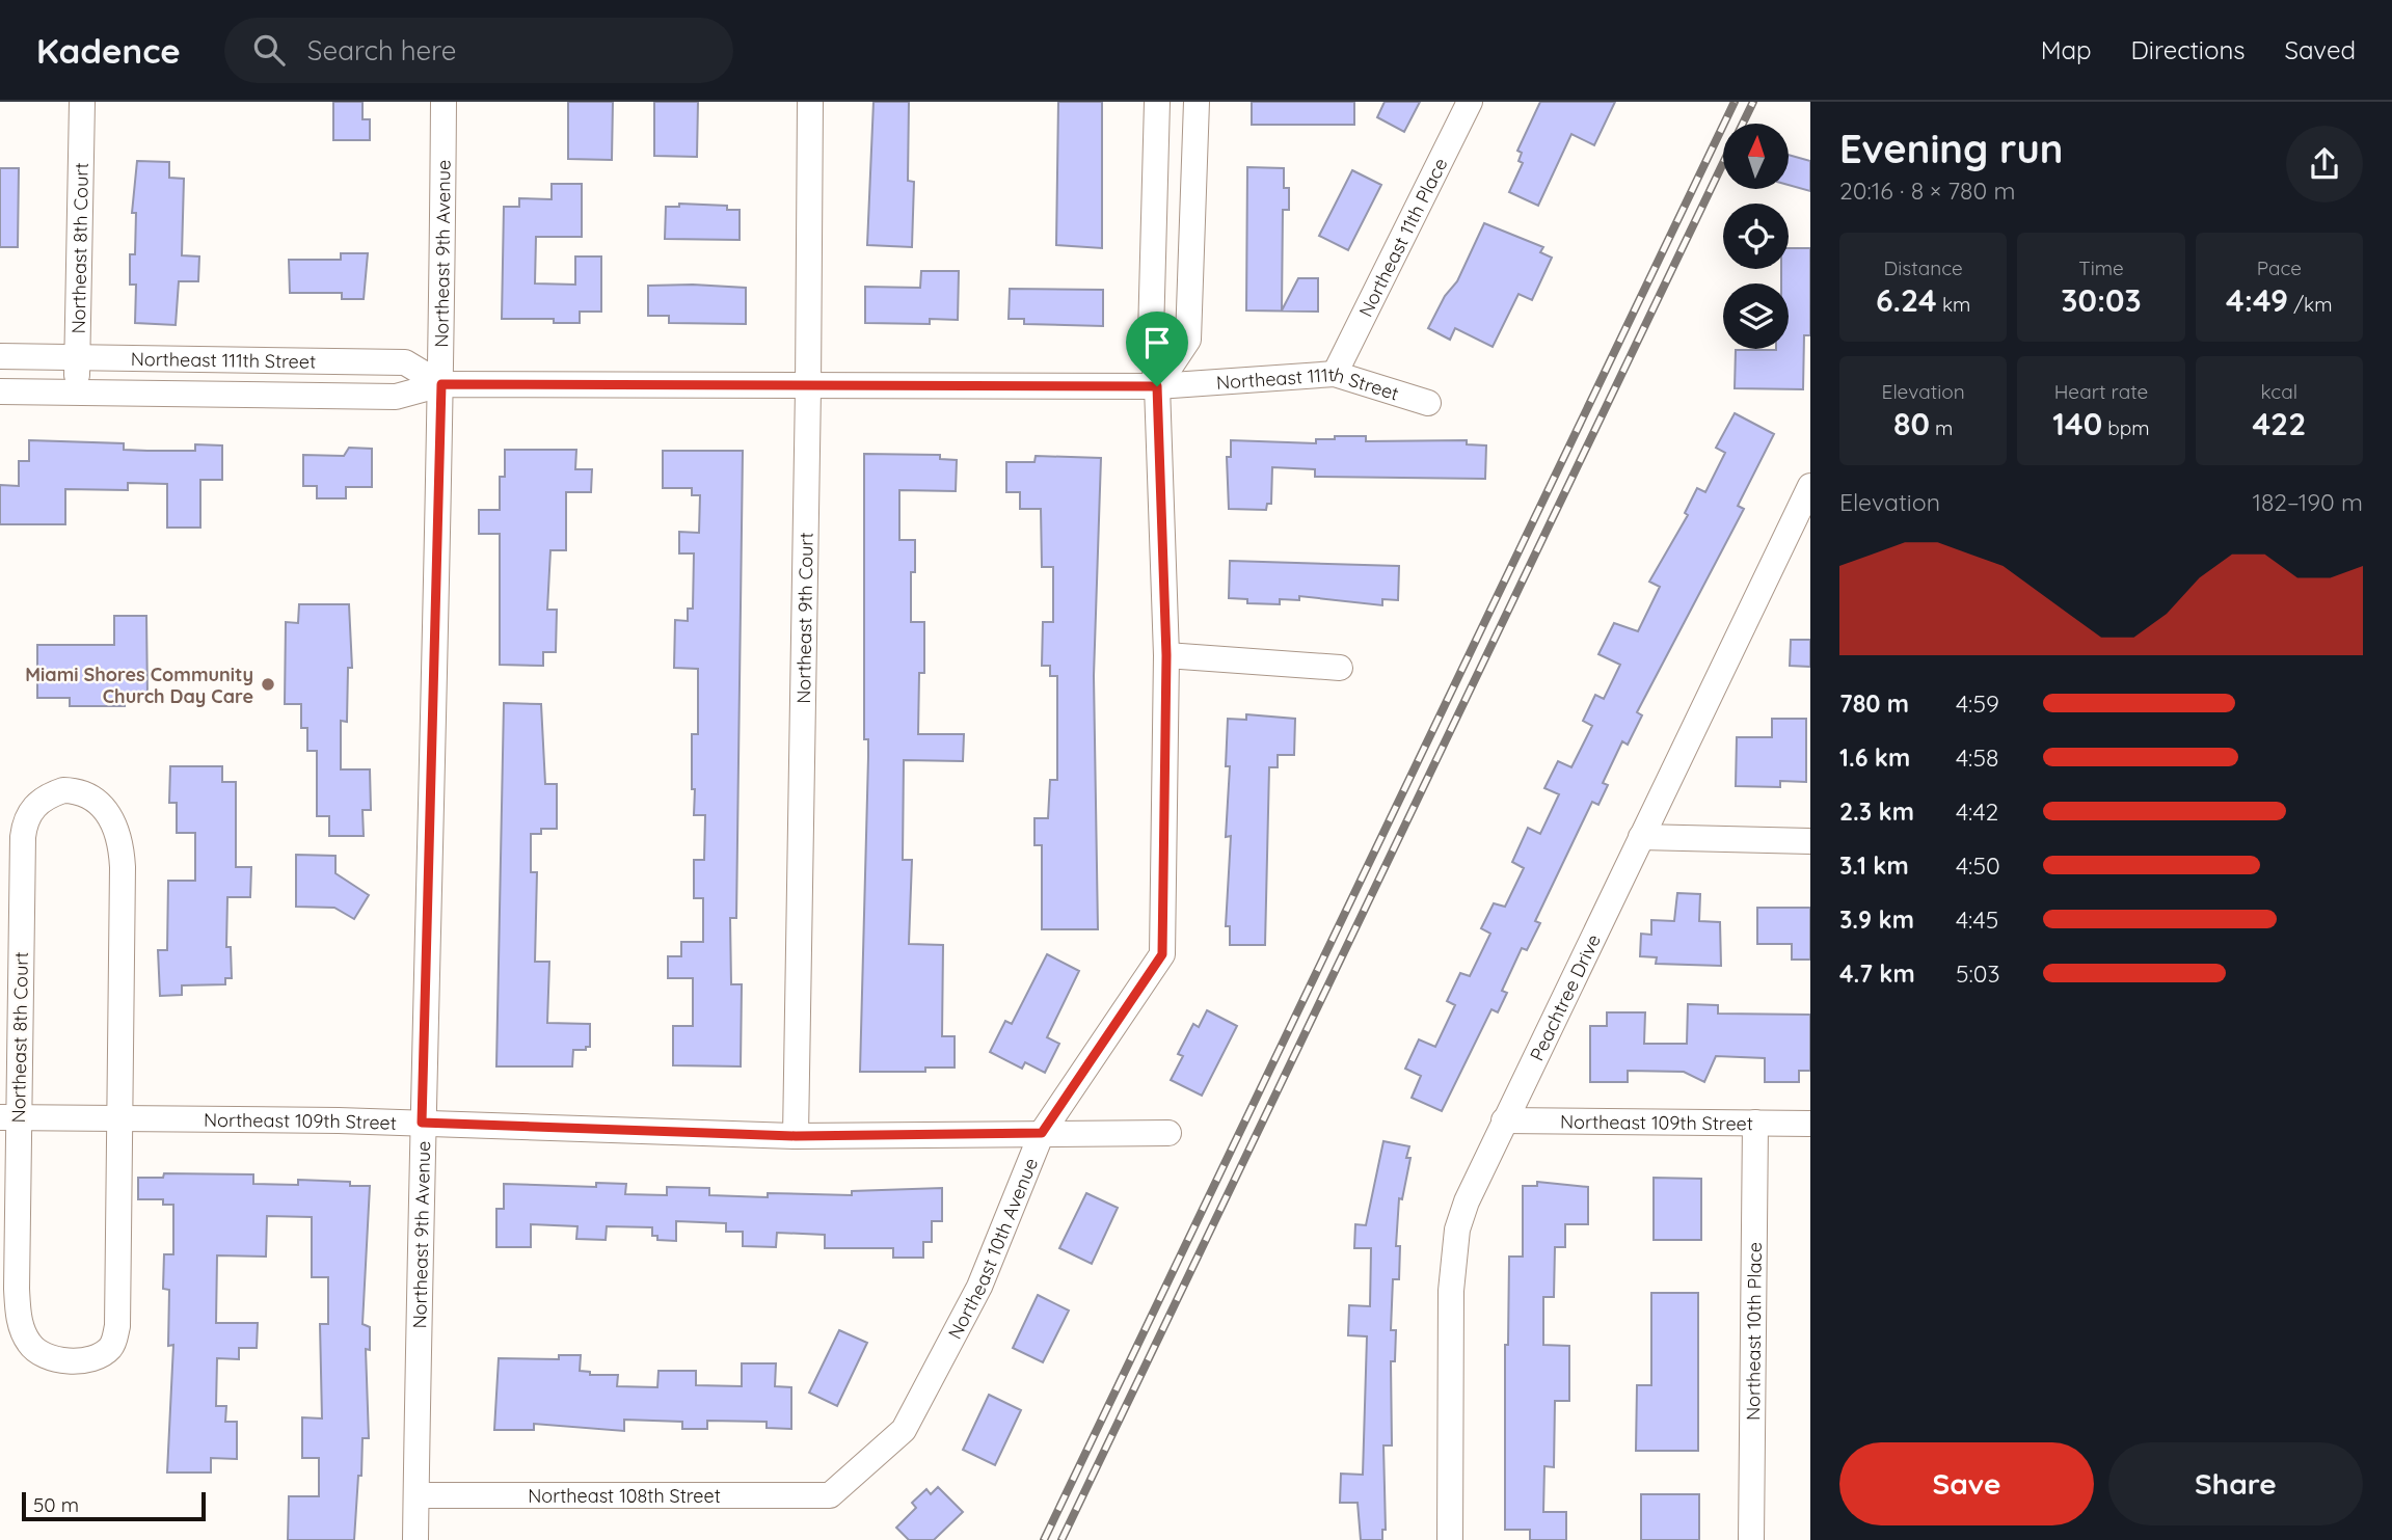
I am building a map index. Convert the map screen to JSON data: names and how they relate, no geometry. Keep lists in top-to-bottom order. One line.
{"streets":{"street":["Northeast 11th Place","Northeast 8th Court","Northeast 9th Avenue","Northeast 111th Street","Northeast 9th Court","Peachtree Drive","Northeast 109th Street","Northeast 10th Avenue","Northeast 10th Place","Northeast 108th Street"]},"crossings":[["Northeast 11th Place","Northeast 111th Street"],["Northeast 8th Court","Northeast 111th Street"],["Northeast 8th Court","Northeast 109th Street"],["Northeast 9th Avenue","Northeast 111th Street"],["Northeast 9th Avenue","Northeast 109th Street"],["Northeast 9th Avenue","Northeast 108th Street"],["Northeast 111th Street","Northeast 9th Court"],["Northeast 111th Street","Northeast 10th Avenue"],["Northeast 9th Court","Northeast 109th Street"],["Peachtree Drive","Northeast 109th Street"],["Northeast 109th Street","Northeast 10th Avenue"],["Northeast 109th Street","Northeast 10th Place"],["Northeast 10th Avenue","Northeast 108th Street"]],"places":["Miami Shores Community Church Day Care"],"scale_bar":"50 m","north":"top","page":{"header":"Kadence","search":"Search here","nav":["Map","Directions","Saved"],"heading":["Evening run","20:16 · 8 × 780 m"],"stats":[["Distance","6.24 km"],["Time","30:03"],["Pace","4:49 /km"],["Elevation","80 m"],["Heart rate","140 bpm"],["kcal","422"]],"chart":["Elevation","182–190 m"],"list":[{"name":"780 m","note":"4:59"},{"name":"1.6 km","note":"4:58"},{"name":"2.3 km","note":"4:42"},{"name":"3.1 km","note":"4:50"},{"name":"3.9 km","note":"4:45"},{"name":"4.7 km","note":"5:03"}],"buttons":["Save","Share"],"scale":"50 m"}}
